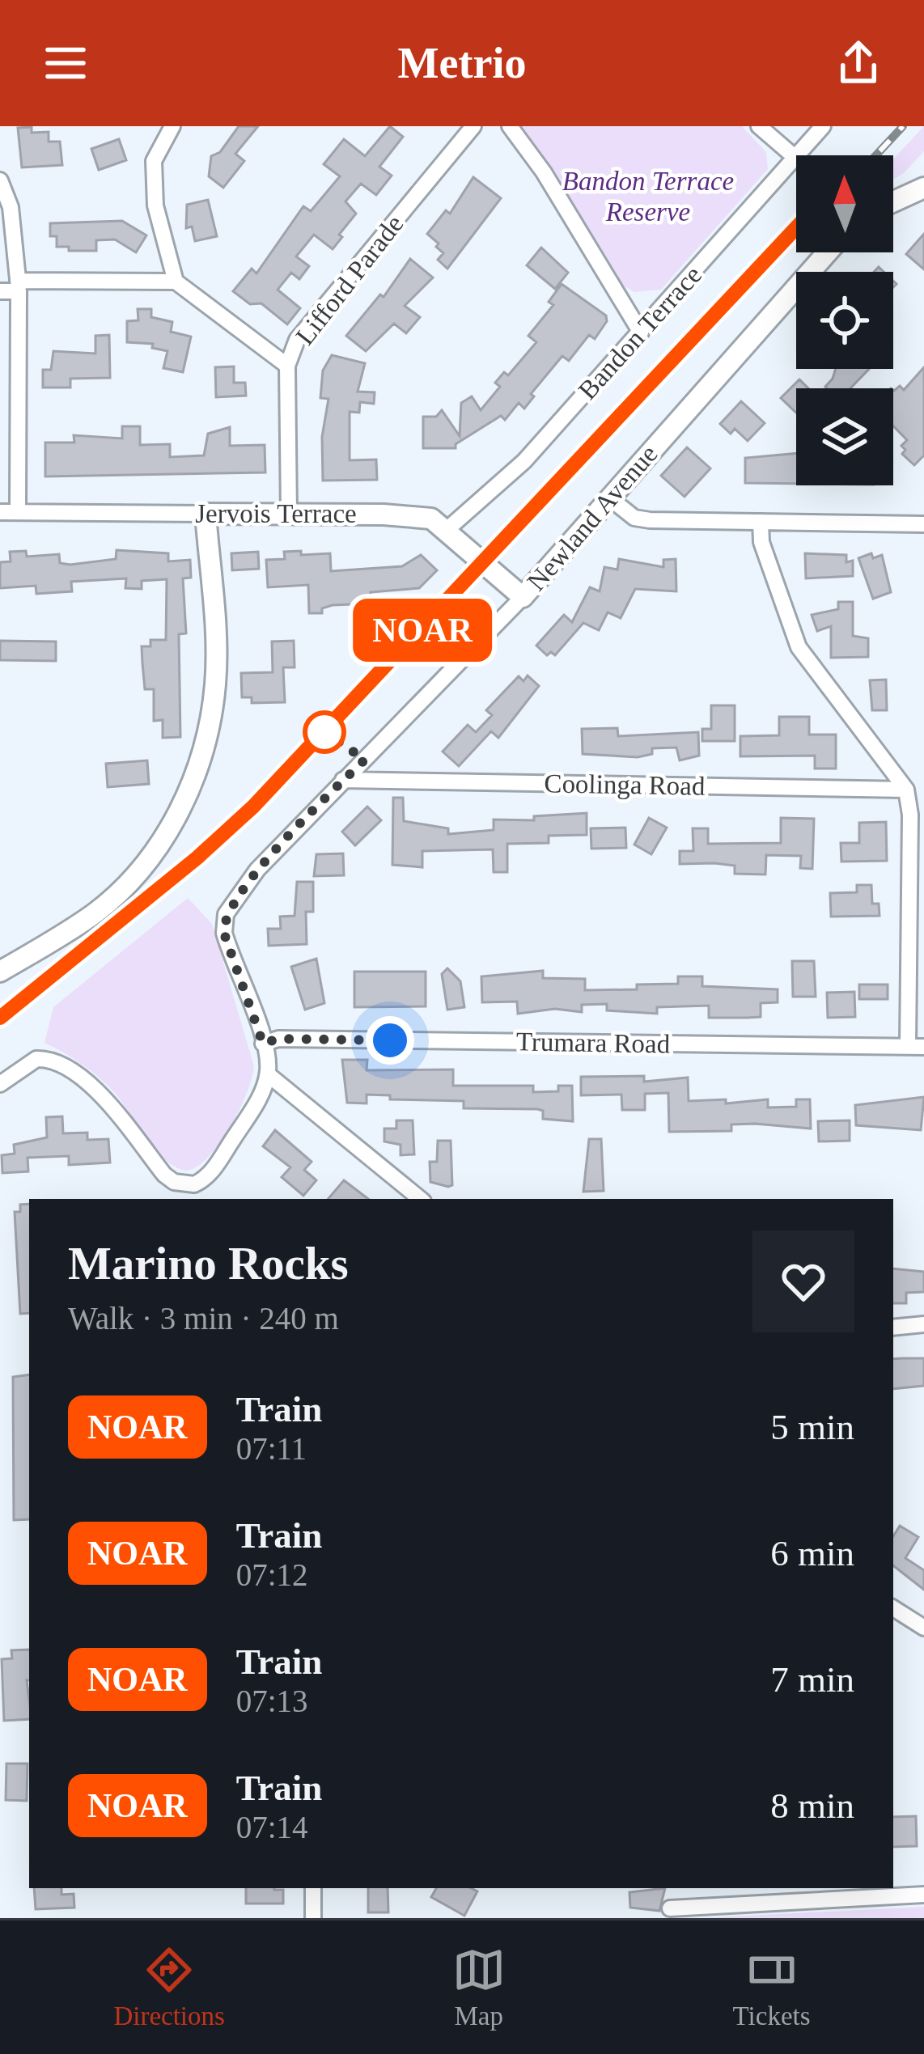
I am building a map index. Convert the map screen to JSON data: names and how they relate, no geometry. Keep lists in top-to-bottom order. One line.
{"streets":{"street":["Lifford Parade","Bandon Terrace","Jervois Terrace","Newland Avenue","Coolinga Road","Trumara Road"]},"crossings":[["Lifford Parade","Jervois Terrace"],["Bandon Terrace","Jervois Terrace"],["Jervois Terrace","Newland Avenue"],["Newland Avenue","Coolinga Road"],["Newland Avenue","Trumara Road"]],"parks":["Bandon Terrace Reserve"],"north":"top","page":{"header":"Metrio","on_map":"NOAR","heading":["Marino Rocks","Walk · 3 min · 240 m"],"list":[{"mark":"NOAR","name":"Train","note":"07:11","value":"5 min"},{"mark":"NOAR","name":"Train","note":"07:12","value":"6 min"},{"mark":"NOAR","name":"Train","note":"07:13","value":"7 min"},{"mark":"NOAR","name":"Train","note":"07:14","value":"8 min"}],"tabs":["Directions","Map","Tickets"]}}
